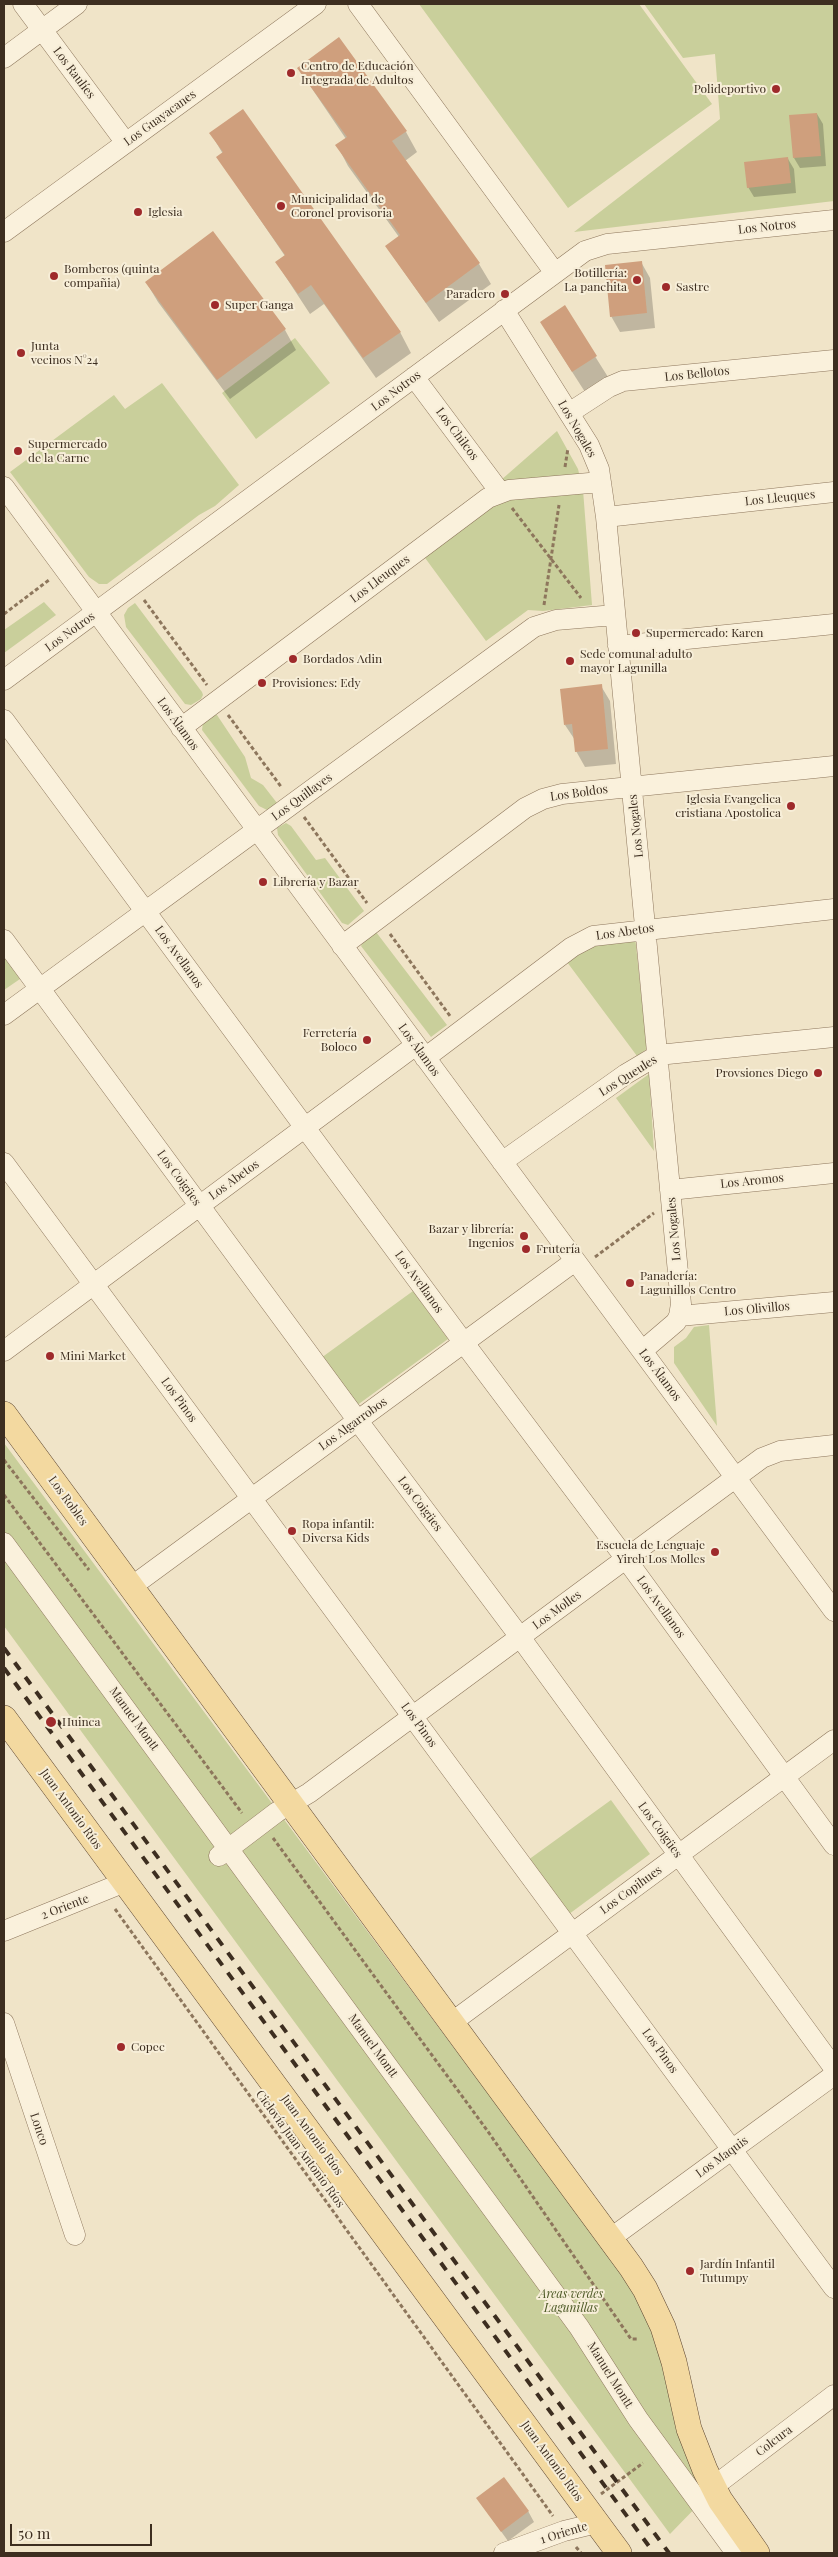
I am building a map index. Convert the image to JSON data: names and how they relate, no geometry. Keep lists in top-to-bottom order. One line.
{"streets":{"main road":["Los Robles","Juan Antonio Ríos"],"street":["Los Raulíes","Los Guayacanes","Los Notros","Los Bellotos","Los Nogales","Los Chilcos","Los Lleuques","Los Álamos","Los Boldos","Los Quillayes","Los Abetos","Los Avellanos","Los Queules","Los Coigües","Los Aromos","Los Olivillos","Los Pinos","Los Algarrobos","Los Molles","Manuel Montt","Los Copihues","2 Oriente","Lonco","Los Maquis","Colcura","1 Oriente"],"path":["Ciclovía Juan Antonio Ríos"]},"crossings":[["Los Raulíes","Los Guayacanes"],["Los Notros","Los Nogales"],["Los Notros","Los Chilcos"],["Los Notros","Los Álamos"],["Los Bellotos","Los Nogales"],["Los Nogales","Los Lleuques"],["Los Nogales","Los Boldos"],["Los Nogales","Los Quillayes"],["Los Nogales","Los Abetos"],["Los Nogales","Los Queules"],["Los Nogales","Los Aromos"],["Los Nogales","Los Olivillos"],["Los Chilcos","Los Lleuques"],["Los Lleuques","Los Álamos"],["Los Álamos","Los Boldos"],["Los Álamos","Los Quillayes"],["Los Álamos","Los Abetos"],["Los Álamos","Los Queules"],["Los Álamos","Los Algarrobos"],["Los Álamos","Los Molles"],["Los Quillayes","Los Avellanos"],["Los Quillayes","Los Coigües"],["Los Abetos","Los Avellanos"],["Los Abetos","Los Coigües"],["Los Abetos","Los Pinos"],["Los Avellanos","Los Algarrobos"],["Los Avellanos","Los Molles"],["Los Avellanos","Los Copihues"],["Los Coigües","Los Algarrobos"],["Los Coigües","Los Molles"],["Los Coigües","Los Copihues"],["Los Pinos","Los Algarrobos"],["Los Pinos","Los Molles"],["Los Pinos","Los Copihues"],["Los Pinos","Los Maquis"],["Los Algarrobos","Los Robles"],["Los Molles","Manuel Montt"],["Juan Antonio Ríos","2 Oriente"],["Juan Antonio Ríos","Ciclovía Juan Antonio Ríos"],["Juan Antonio Ríos","1 Oriente"],["2 Oriente","Ciclovía Juan Antonio Ríos"],["Ciclovía Juan Antonio Ríos","1 Oriente"]],"parks":["Areas verdes Lagunillas"],"places":["Centro de Educación Integrada de Adultos","Polideportivo","Municipalidad de Coronel provisoria","Iglesia","Bomberos (quinta compañia)","Botillería: La panchita","Sastre","Paradero","Super Ganga","Junta vecinos N°24","Supermercado de la Carne","Supermercado: Karen","Bordados Adin","Sede comunal adulto mayor Lagunilla","Provisiones: Edy","Iglesia Evangelica cristiana Apostolica","Librería y Bazar","Ferretería Boloco","Provsiones Diego","Bazar y librería: Ingenios","Frutería","Panadería: Lagunillos Centro","Mini Market","Ropa infantil: Diversa Kids","Escuela de Lenguaje Yireh Los Molles","Huinca","Copec","Jardín Infantil Tutumpy"],"scale_bar":"50 m"}
